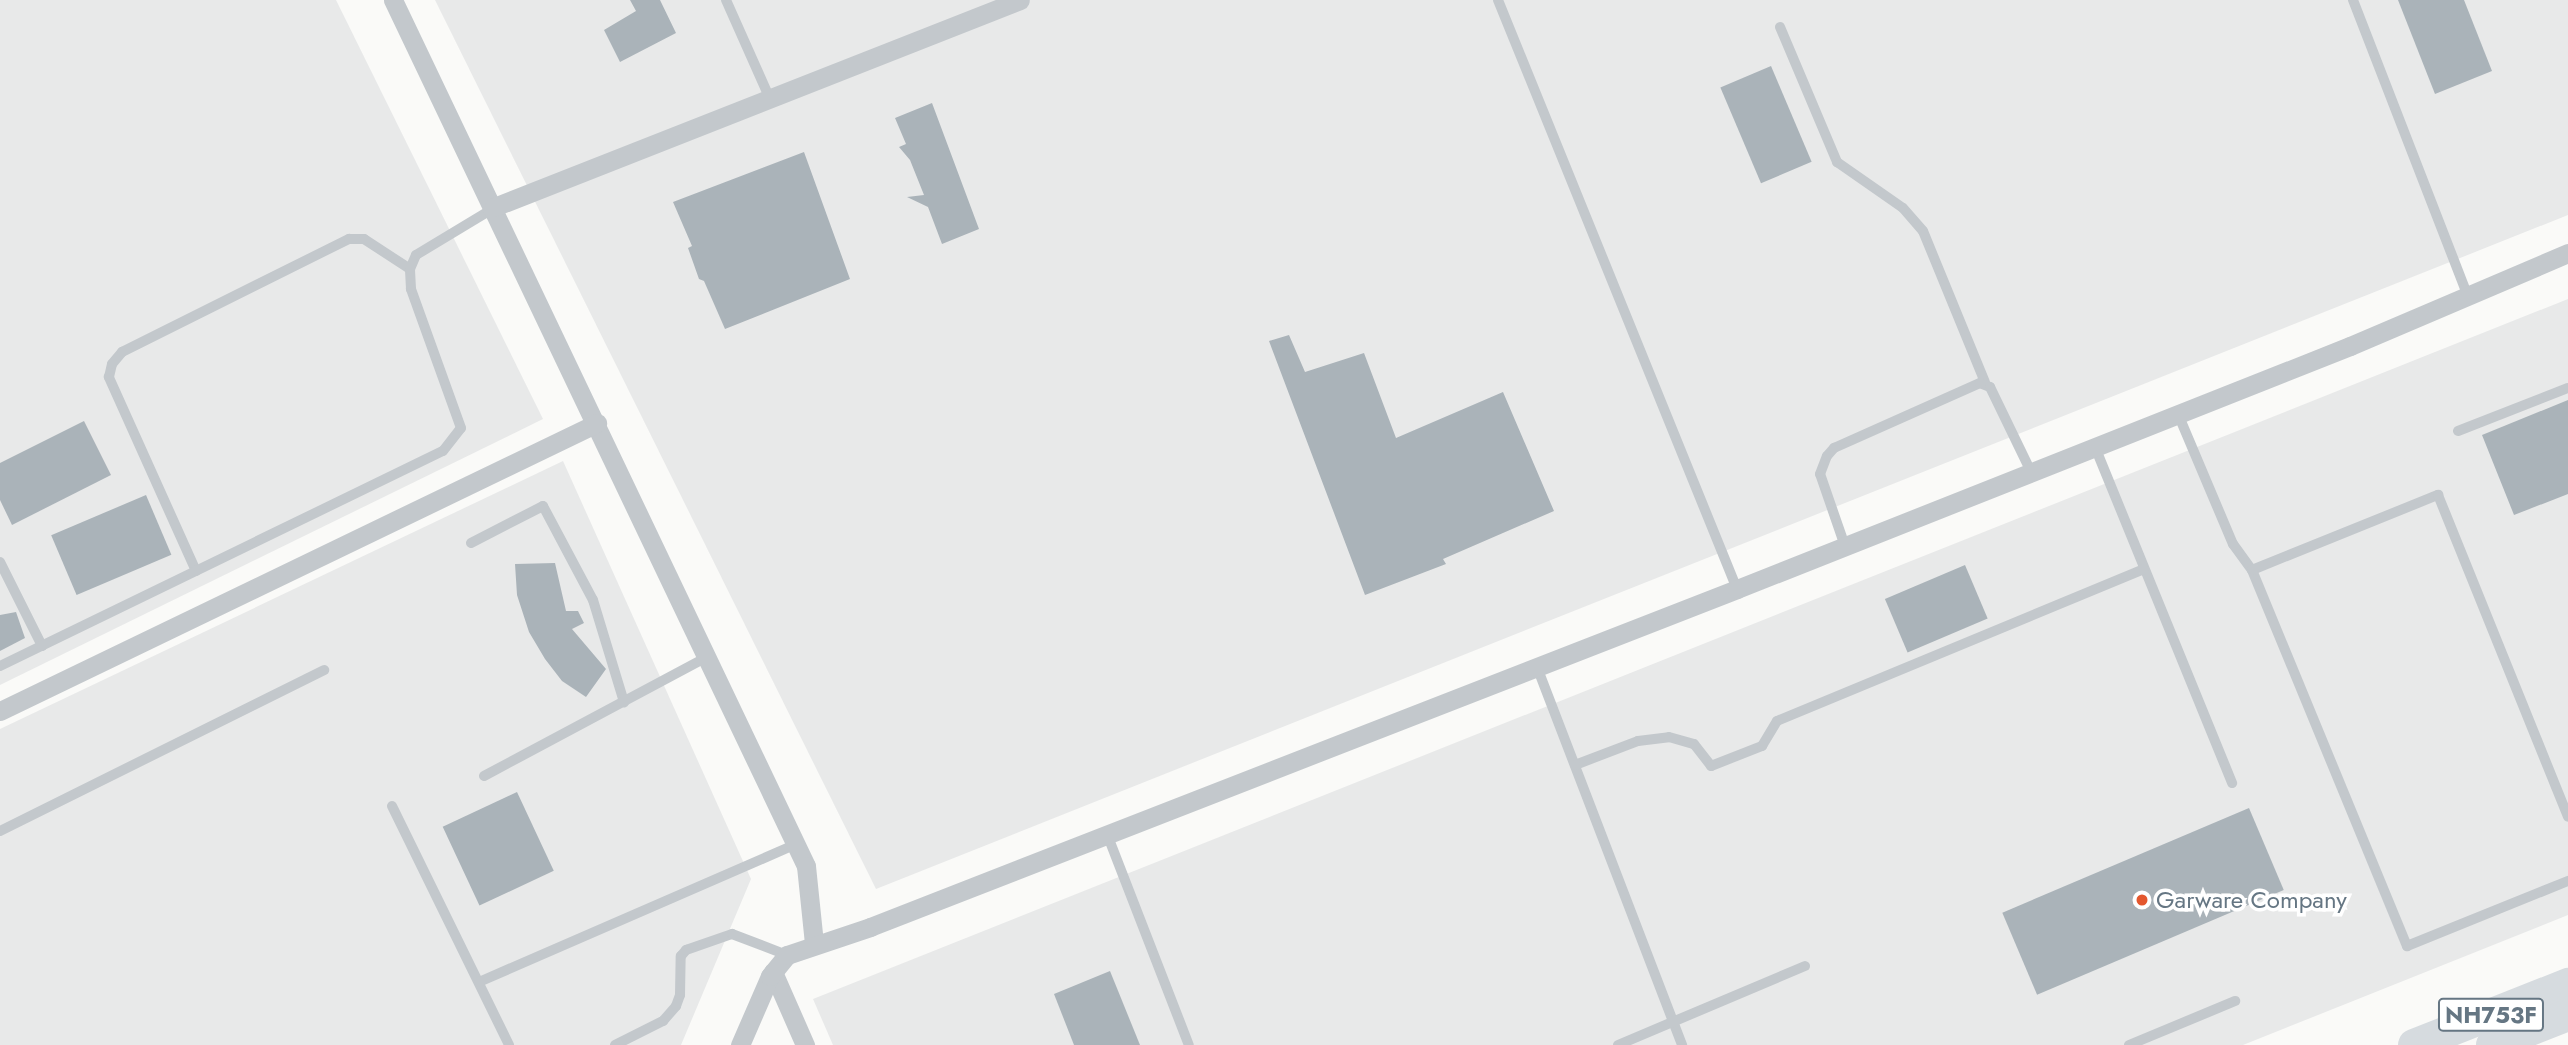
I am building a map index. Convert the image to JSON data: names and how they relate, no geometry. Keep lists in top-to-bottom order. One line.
{"streets":{"highway":["NH753F"]},"places":["Garware Company"]}
